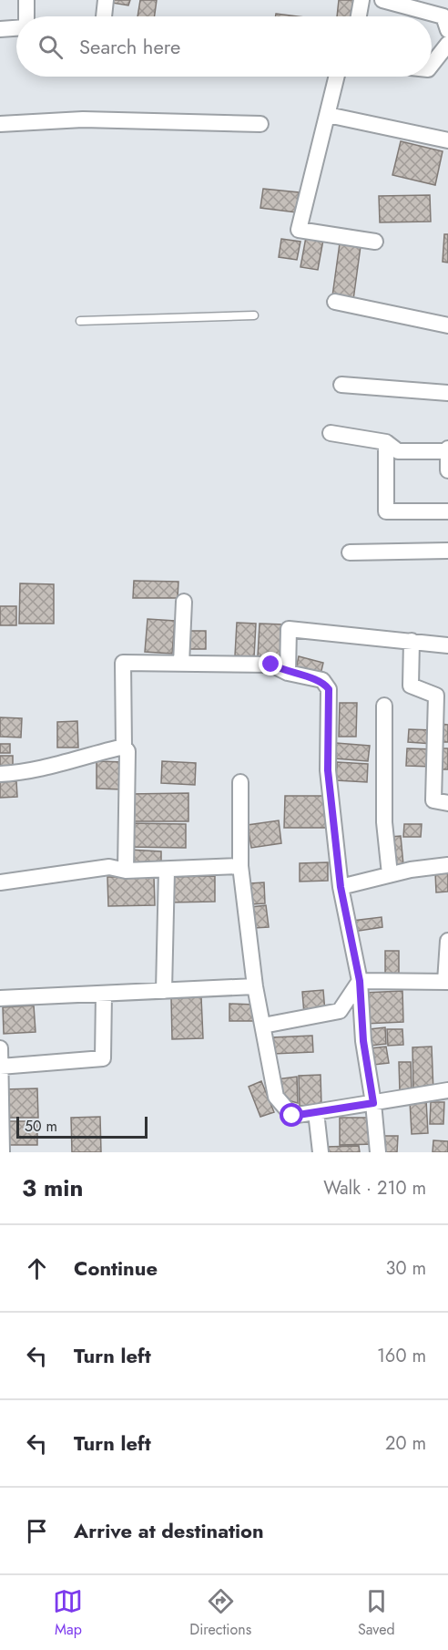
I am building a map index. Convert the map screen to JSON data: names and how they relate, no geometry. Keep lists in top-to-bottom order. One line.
{"scale_bar":"50 m","page":{"search":"Search here","scale":"50 m","heading":["3 min","Walk · 210 m"],"list":[["Continue","30 m"],["Turn left","160 m"],["Turn left","20 m"],"Arrive at destination"],"nav":["Map","Directions","Saved"]}}
